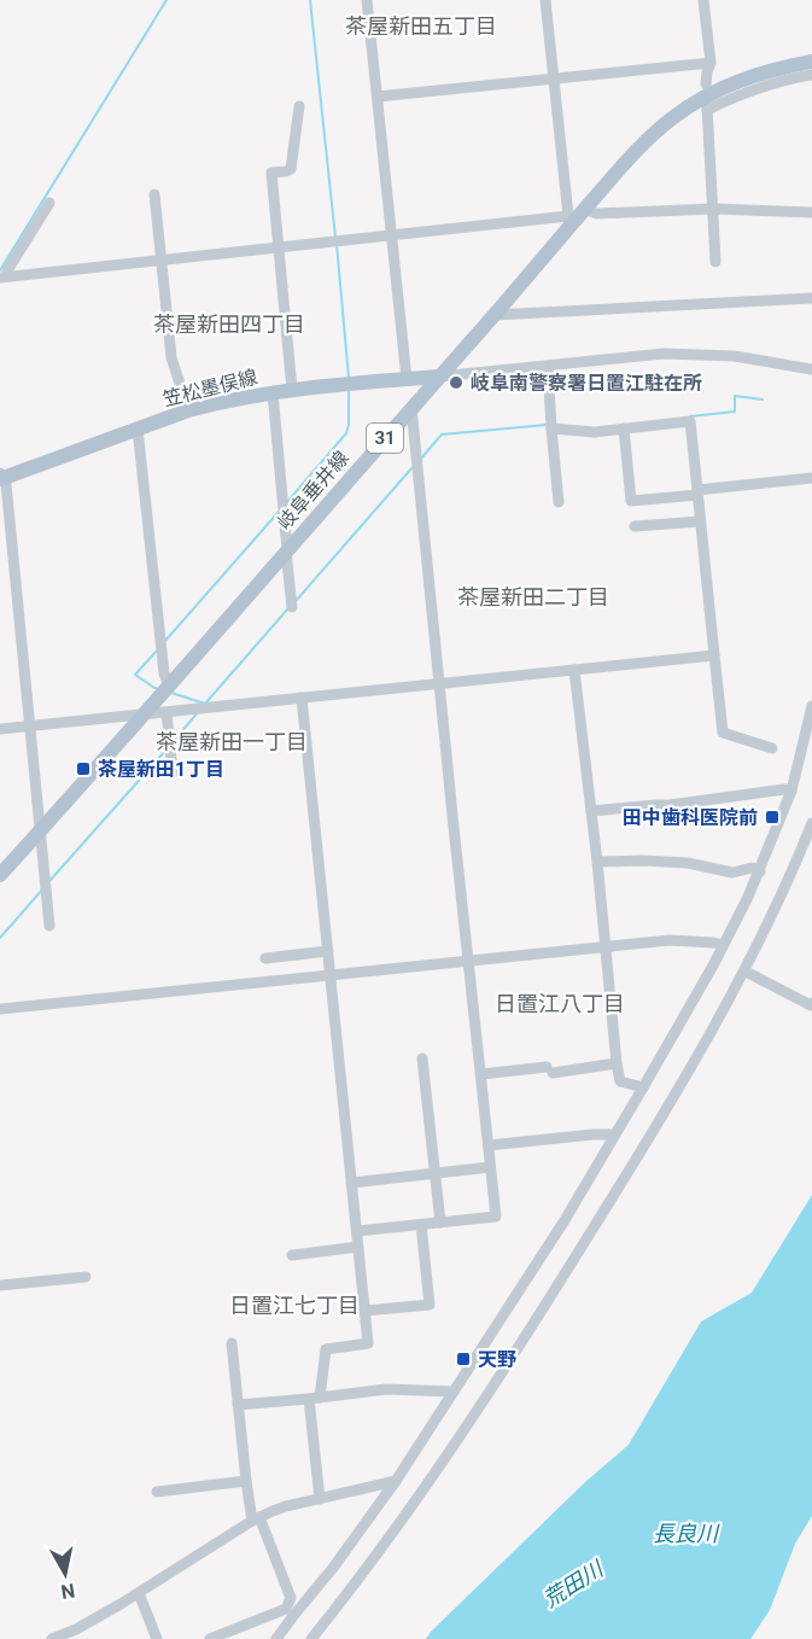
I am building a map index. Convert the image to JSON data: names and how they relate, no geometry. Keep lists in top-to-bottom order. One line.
{"streets":{"main road":["笠松墨俣線","31","岐阜垂井線"]},"crossings":[["笠松墨俣線","岐阜垂井線"]],"districts":["茶屋新田五丁目","茶屋新田四丁目","茶屋新田二丁目","茶屋新田一丁目","日置江八丁目","日置江七丁目"],"water":["長良川","荒田川"],"places":{"other":["岐阜南警察署日置江駐在所"],"transit":["茶屋新田1丁目","田中歯科医院前","天野"]},"north":"bottom"}
